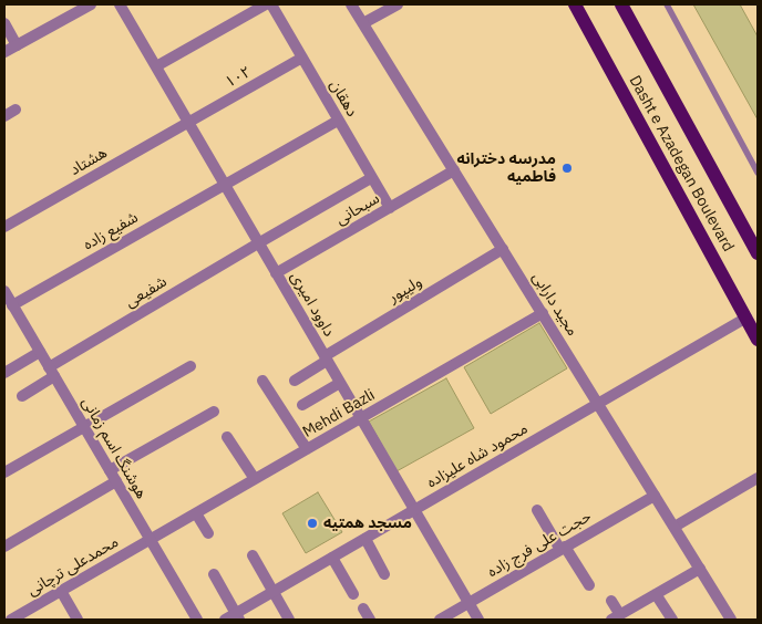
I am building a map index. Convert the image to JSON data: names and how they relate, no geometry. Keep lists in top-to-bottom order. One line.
{"streets":{"main road":["Dasht e Azadegan Boulevard"],"street":["۱۰۲","دهقان","هشتاد","سبحانی","شفیع زاده","ولیپور","شفیعی","داوود امیری","مجید دارابی","Mehdi Bazli","هوشنگ اسم زمانی","محمود شاه علیزاده","حجت علی فرج زاده","محمدعلی ترچانی"]},"crossings":[["۱۰۲","دهقان"],["۱۰۲","هشتاد"],["۱۰۲","داوود امیری"],["دهقان","سبحانی"],["دهقان","شفیع زاده"],["دهقان","شفیعی"],["هشتاد","داوود امیری"],["Dasht e Azadegan Boulevard","محمود شاه علیزاده"],["سبحانی","داوود امیری"],["سبحانی","مجید دارابی"],["شفیع زاده","داوود امیری"],["شفیع زاده","هوشنگ اسم زمانی"],["ولیپور","داوود امیری"],["ولیپور","مجید دارابی"],["شفیعی","داوود امیری"],["شفیعی","هوشنگ اسم زمانی"],["داوود امیری","Mehdi Bazli"],["داوود امیری","محمود شاه علیزاده"],["داوود امیری","حجت علی فرج زاده"],["مجید دارابی","Mehdi Bazli"],["مجید دارابی","محمود شاه علیزاده"],["مجید دارابی","حجت علی فرج زاده"],["Mehdi Bazli","هوشنگ اسم زمانی"],["Mehdi Bazli","محمدعلی ترچانی"],["هوشنگ اسم زمانی","محمدعلی ترچانی"]],"places":["مدرسه دخترانه فاطمیه","مسجد همتیه"]}
